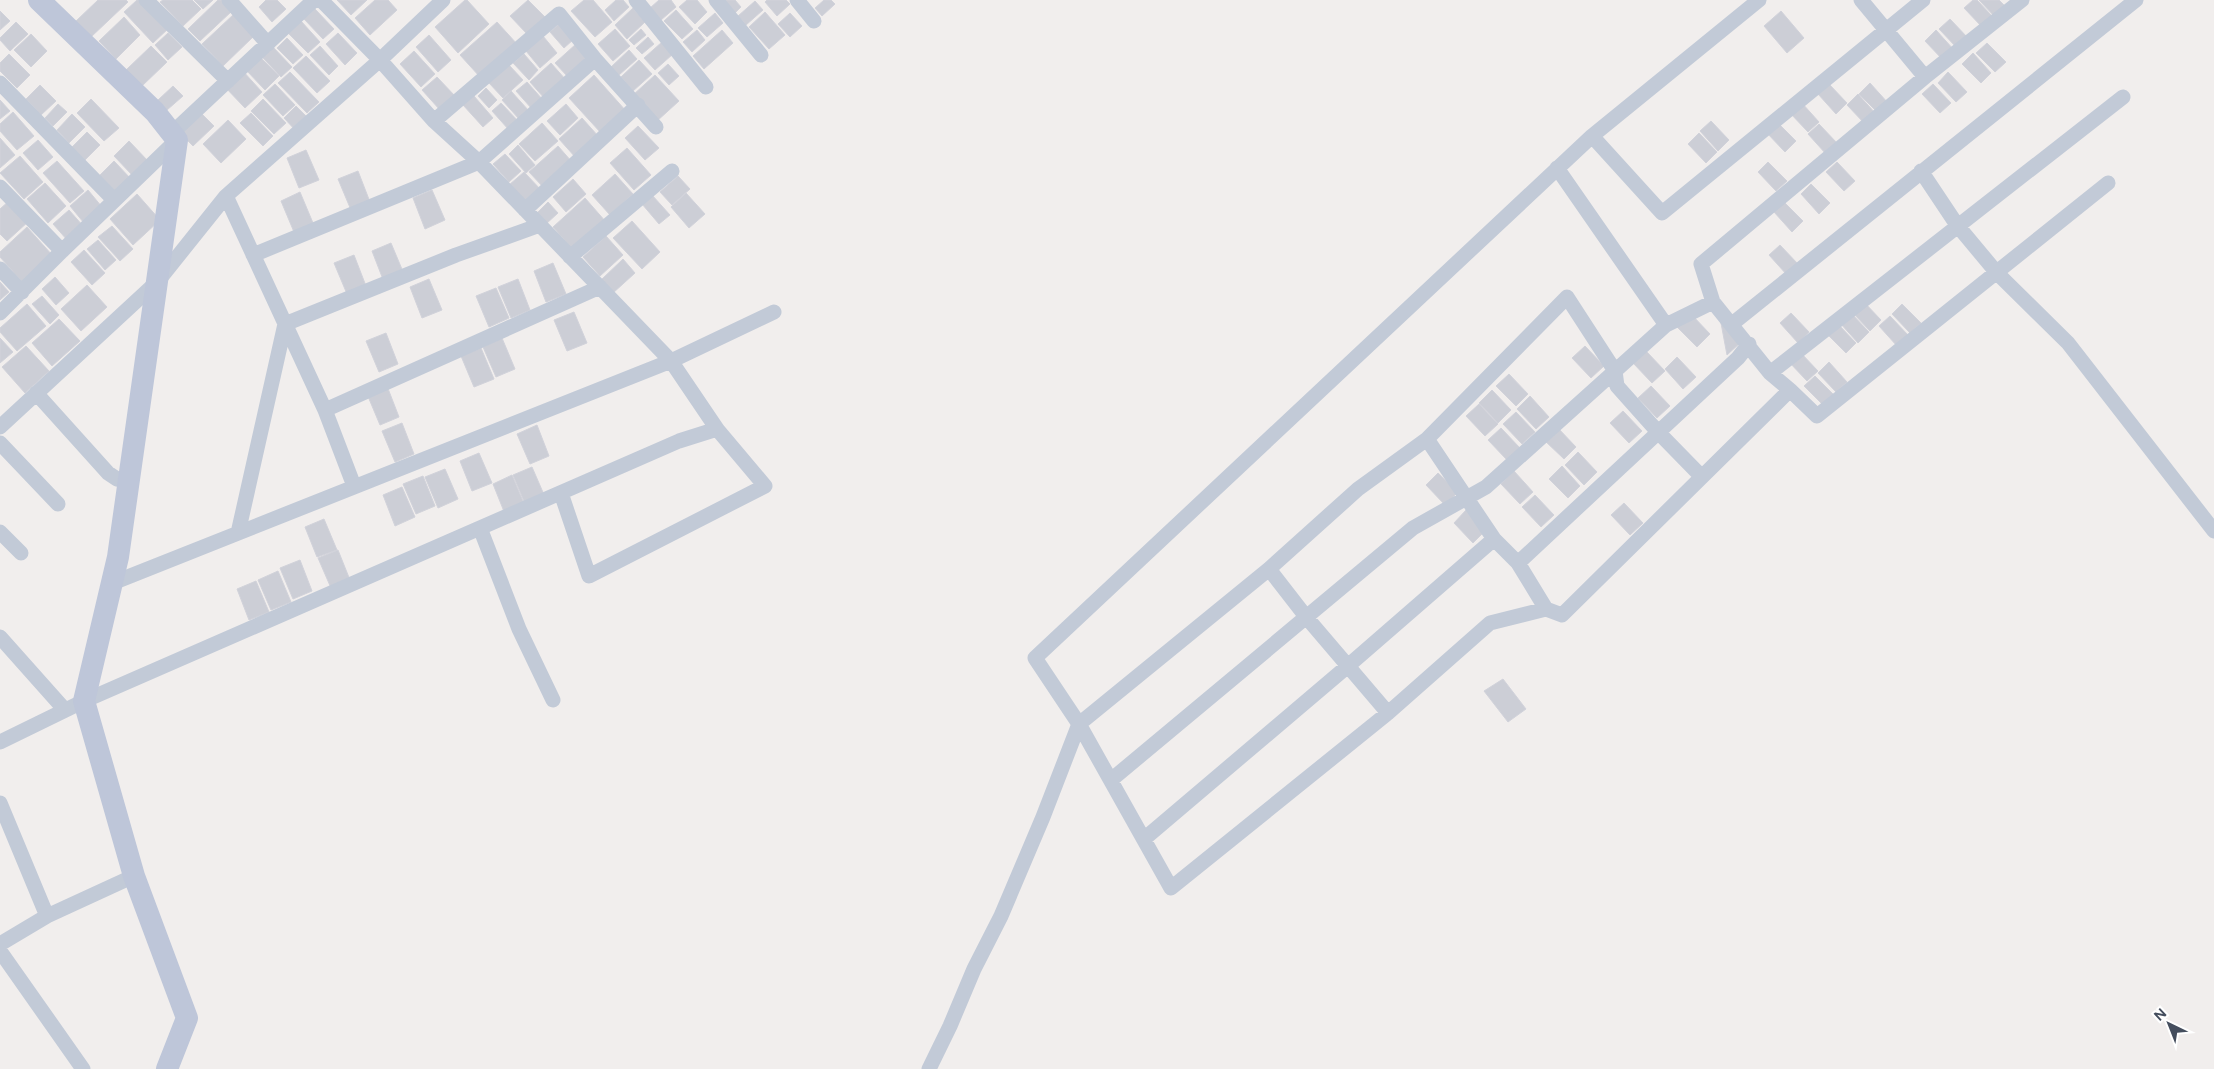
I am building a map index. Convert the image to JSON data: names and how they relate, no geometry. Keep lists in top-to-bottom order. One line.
{"north":"top left"}
